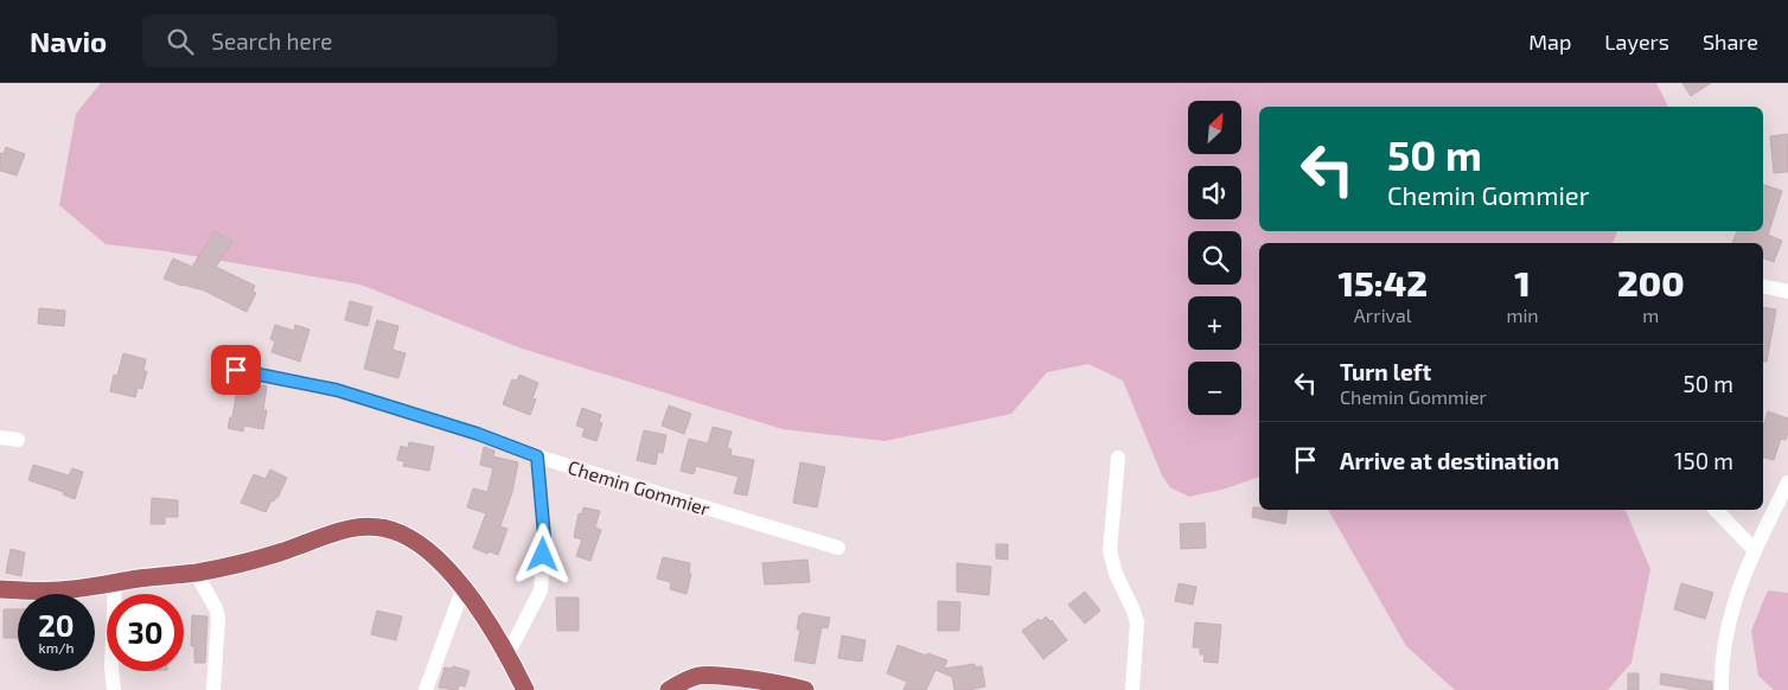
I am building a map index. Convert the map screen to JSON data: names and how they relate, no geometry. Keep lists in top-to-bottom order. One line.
{"streets":{"street":["Chemin Gommier"]},"north":"top right","page":{"header":"Navio","search":"Search here","nav":["Map","Layers","Share"],"map_buttons":["+","−"],"turn":["50 m","Chemin Gommier"],"eta":["15:42","Arrival","1","min","200","m"],"list":[{"name":"Turn left","note":"Chemin Gommier","value":"50 m"},{"name":"Arrive at destination","value":"150 m"}],"speed":"20 km/h","limit":"30"}}
